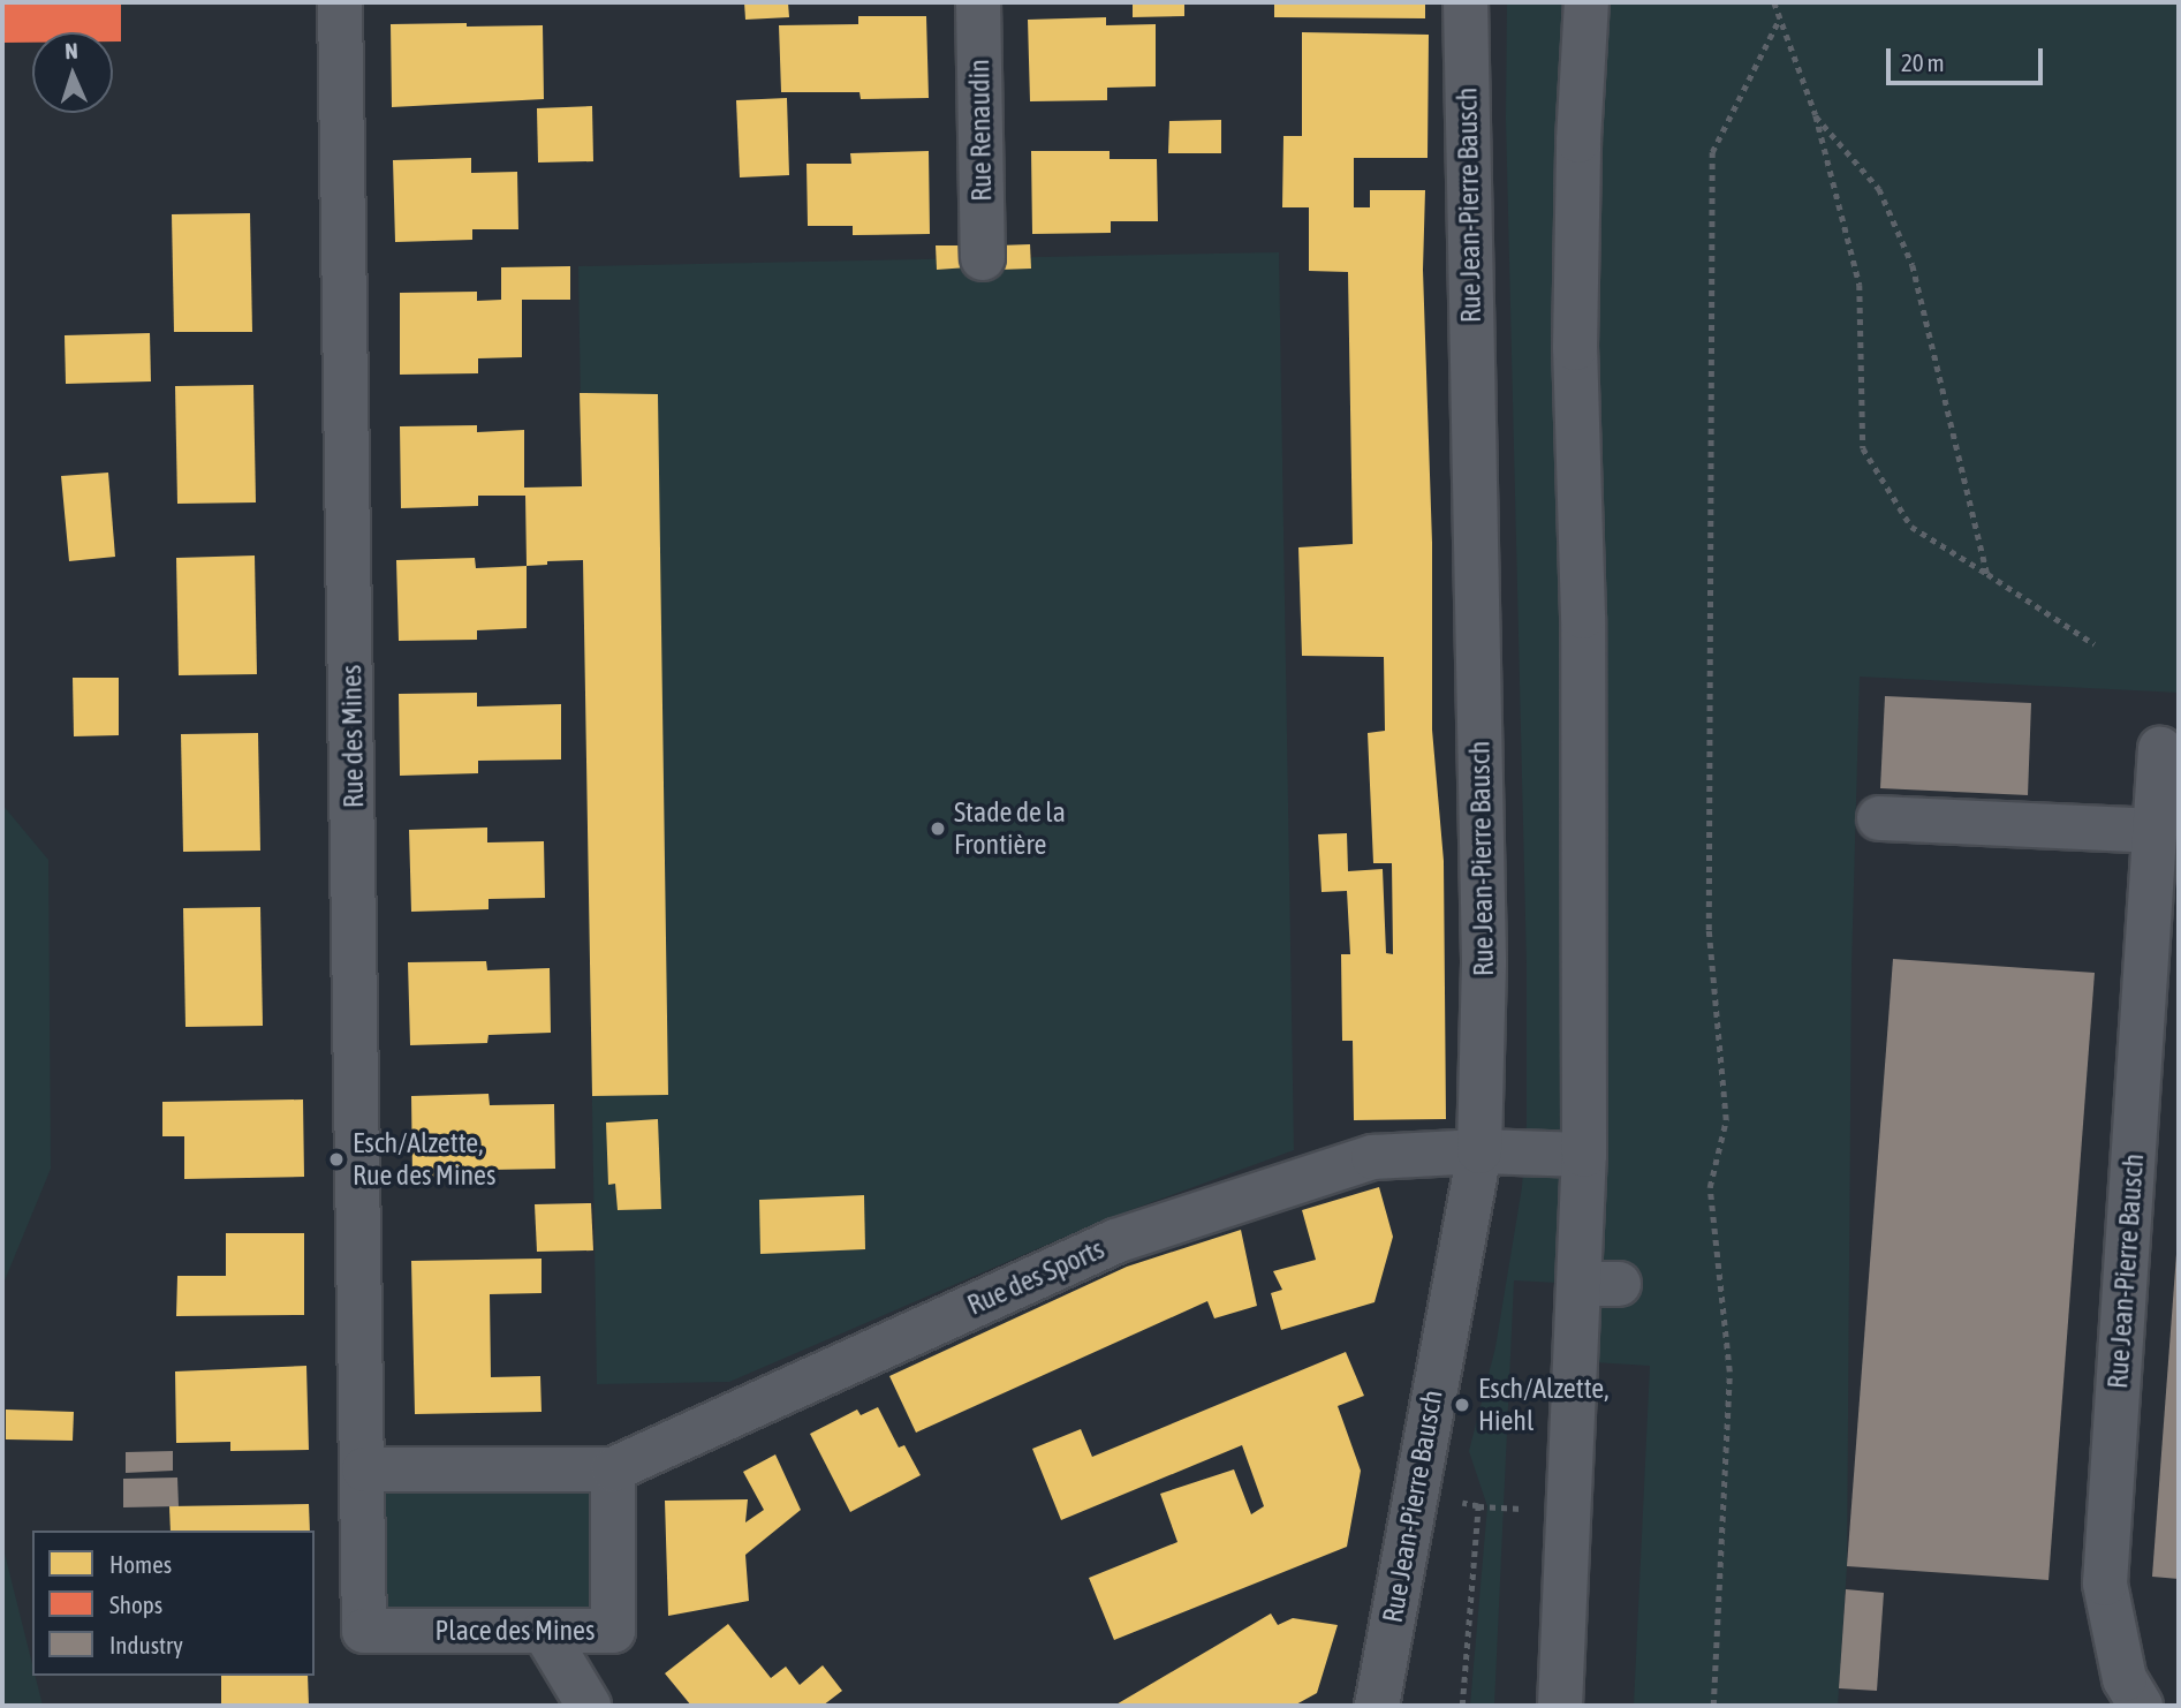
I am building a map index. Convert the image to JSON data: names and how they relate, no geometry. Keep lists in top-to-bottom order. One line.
{"streets":{"street":["Rue Renaudin","Rue Jean-Pierre Bausch","Rue des Mines","Rue des Sports","Place des Mines"]},"crossings":[["Rue Jean-Pierre Bausch","Rue des Sports"],["Rue des Mines","Place des Mines"],["Rue des Sports","Place des Mines"]],"places":["Stade de la Frontière","Esch/Alzette, Rue des Mines","Esch/Alzette, Hiehl"],"legend":["Homes","Shops","Industry"],"scale_bar":"20 m","north":"top"}
